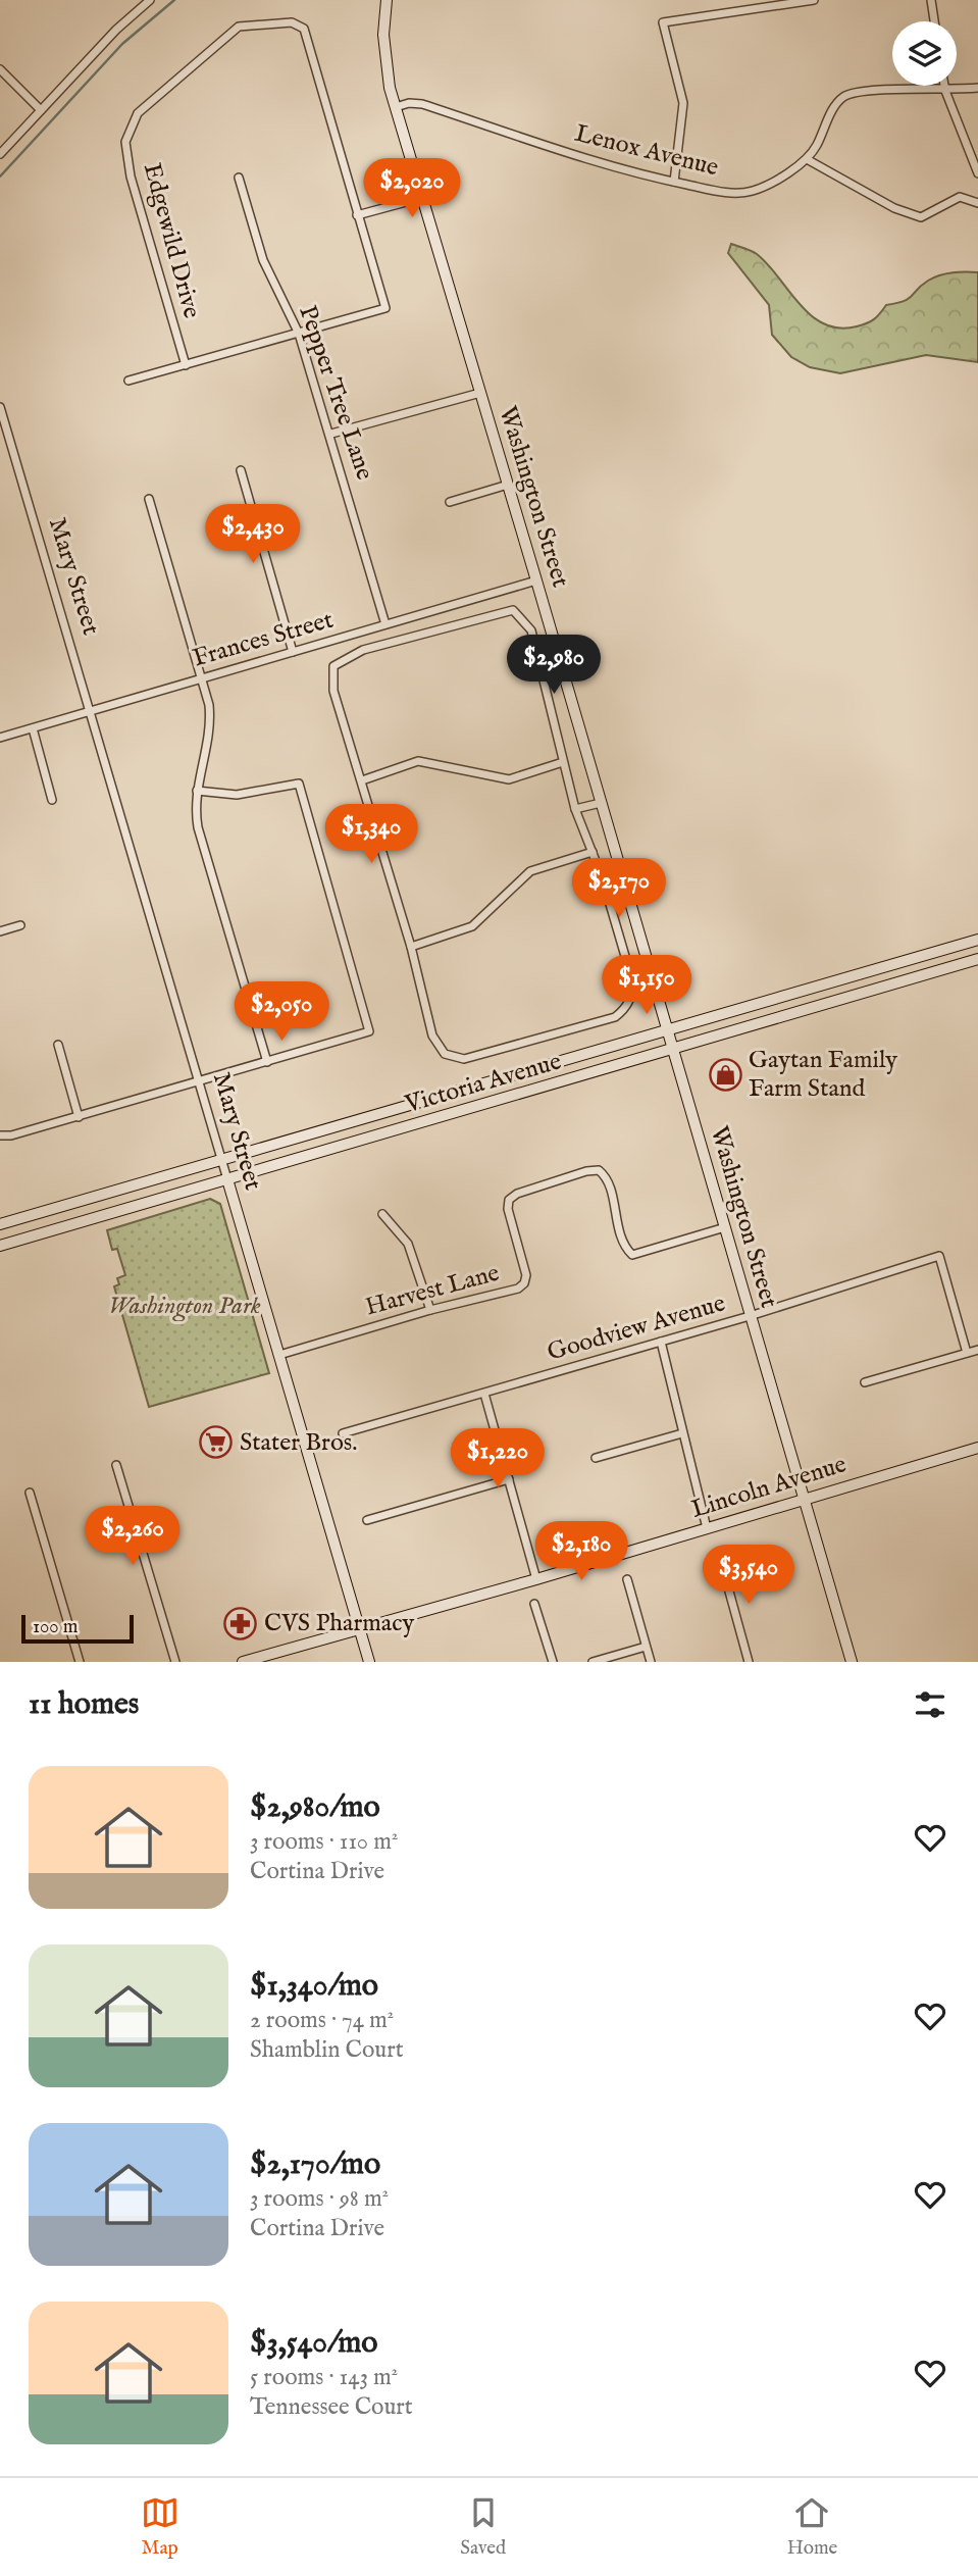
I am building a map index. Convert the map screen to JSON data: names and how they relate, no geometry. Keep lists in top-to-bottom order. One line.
{"streets":{"main road":["Washington Street","Mary Street","Victoria Avenue","Lincoln Avenue"],"street":["Lenox Avenue","Edgewild Drive","Pepper Tree Lane","Frances Street","Harvest Lane","Goodview Avenue"]},"crossings":[["Lenox Avenue","Washington Street"],["Pepper Tree Lane","Frances Street"],["Washington Street","Frances Street"],["Washington Street","Victoria Avenue"],["Washington Street","Harvest Lane"],["Washington Street","Goodview Avenue"],["Washington Street","Lincoln Avenue"],["Mary Street","Frances Street"],["Mary Street","Victoria Avenue"],["Mary Street","Harvest Lane"],["Mary Street","Lincoln Avenue"]],"parks":["Washington Park"],"places":{"shop":["Gaytan Family Farm Stand"],"supermarket":["Stater Bros."],"pharmacy":["CVS Pharmacy"]},"scale_bar":"100 m","page":{"price":["$2,020","$2,430","$2,980","$1,340","$2,170","$1,150","$2,050","$1,220","$2,260","$2,180","$3,540"],"scale":"100 m","heading":"11 homes","list":[{"name":"$2,980/mo","note":"3 rooms · 110 m² · Cortina Drive"},{"name":"$1,340/mo","note":"2 rooms · 74 m² · Shamblin Court"},{"name":"$2,170/mo","note":"3 rooms · 98 m² · Cortina Drive"},{"name":"$3,540/mo","note":"5 rooms · 143 m² · Tennessee Court"}],"tabs":["Map","Saved","Home"]}}
